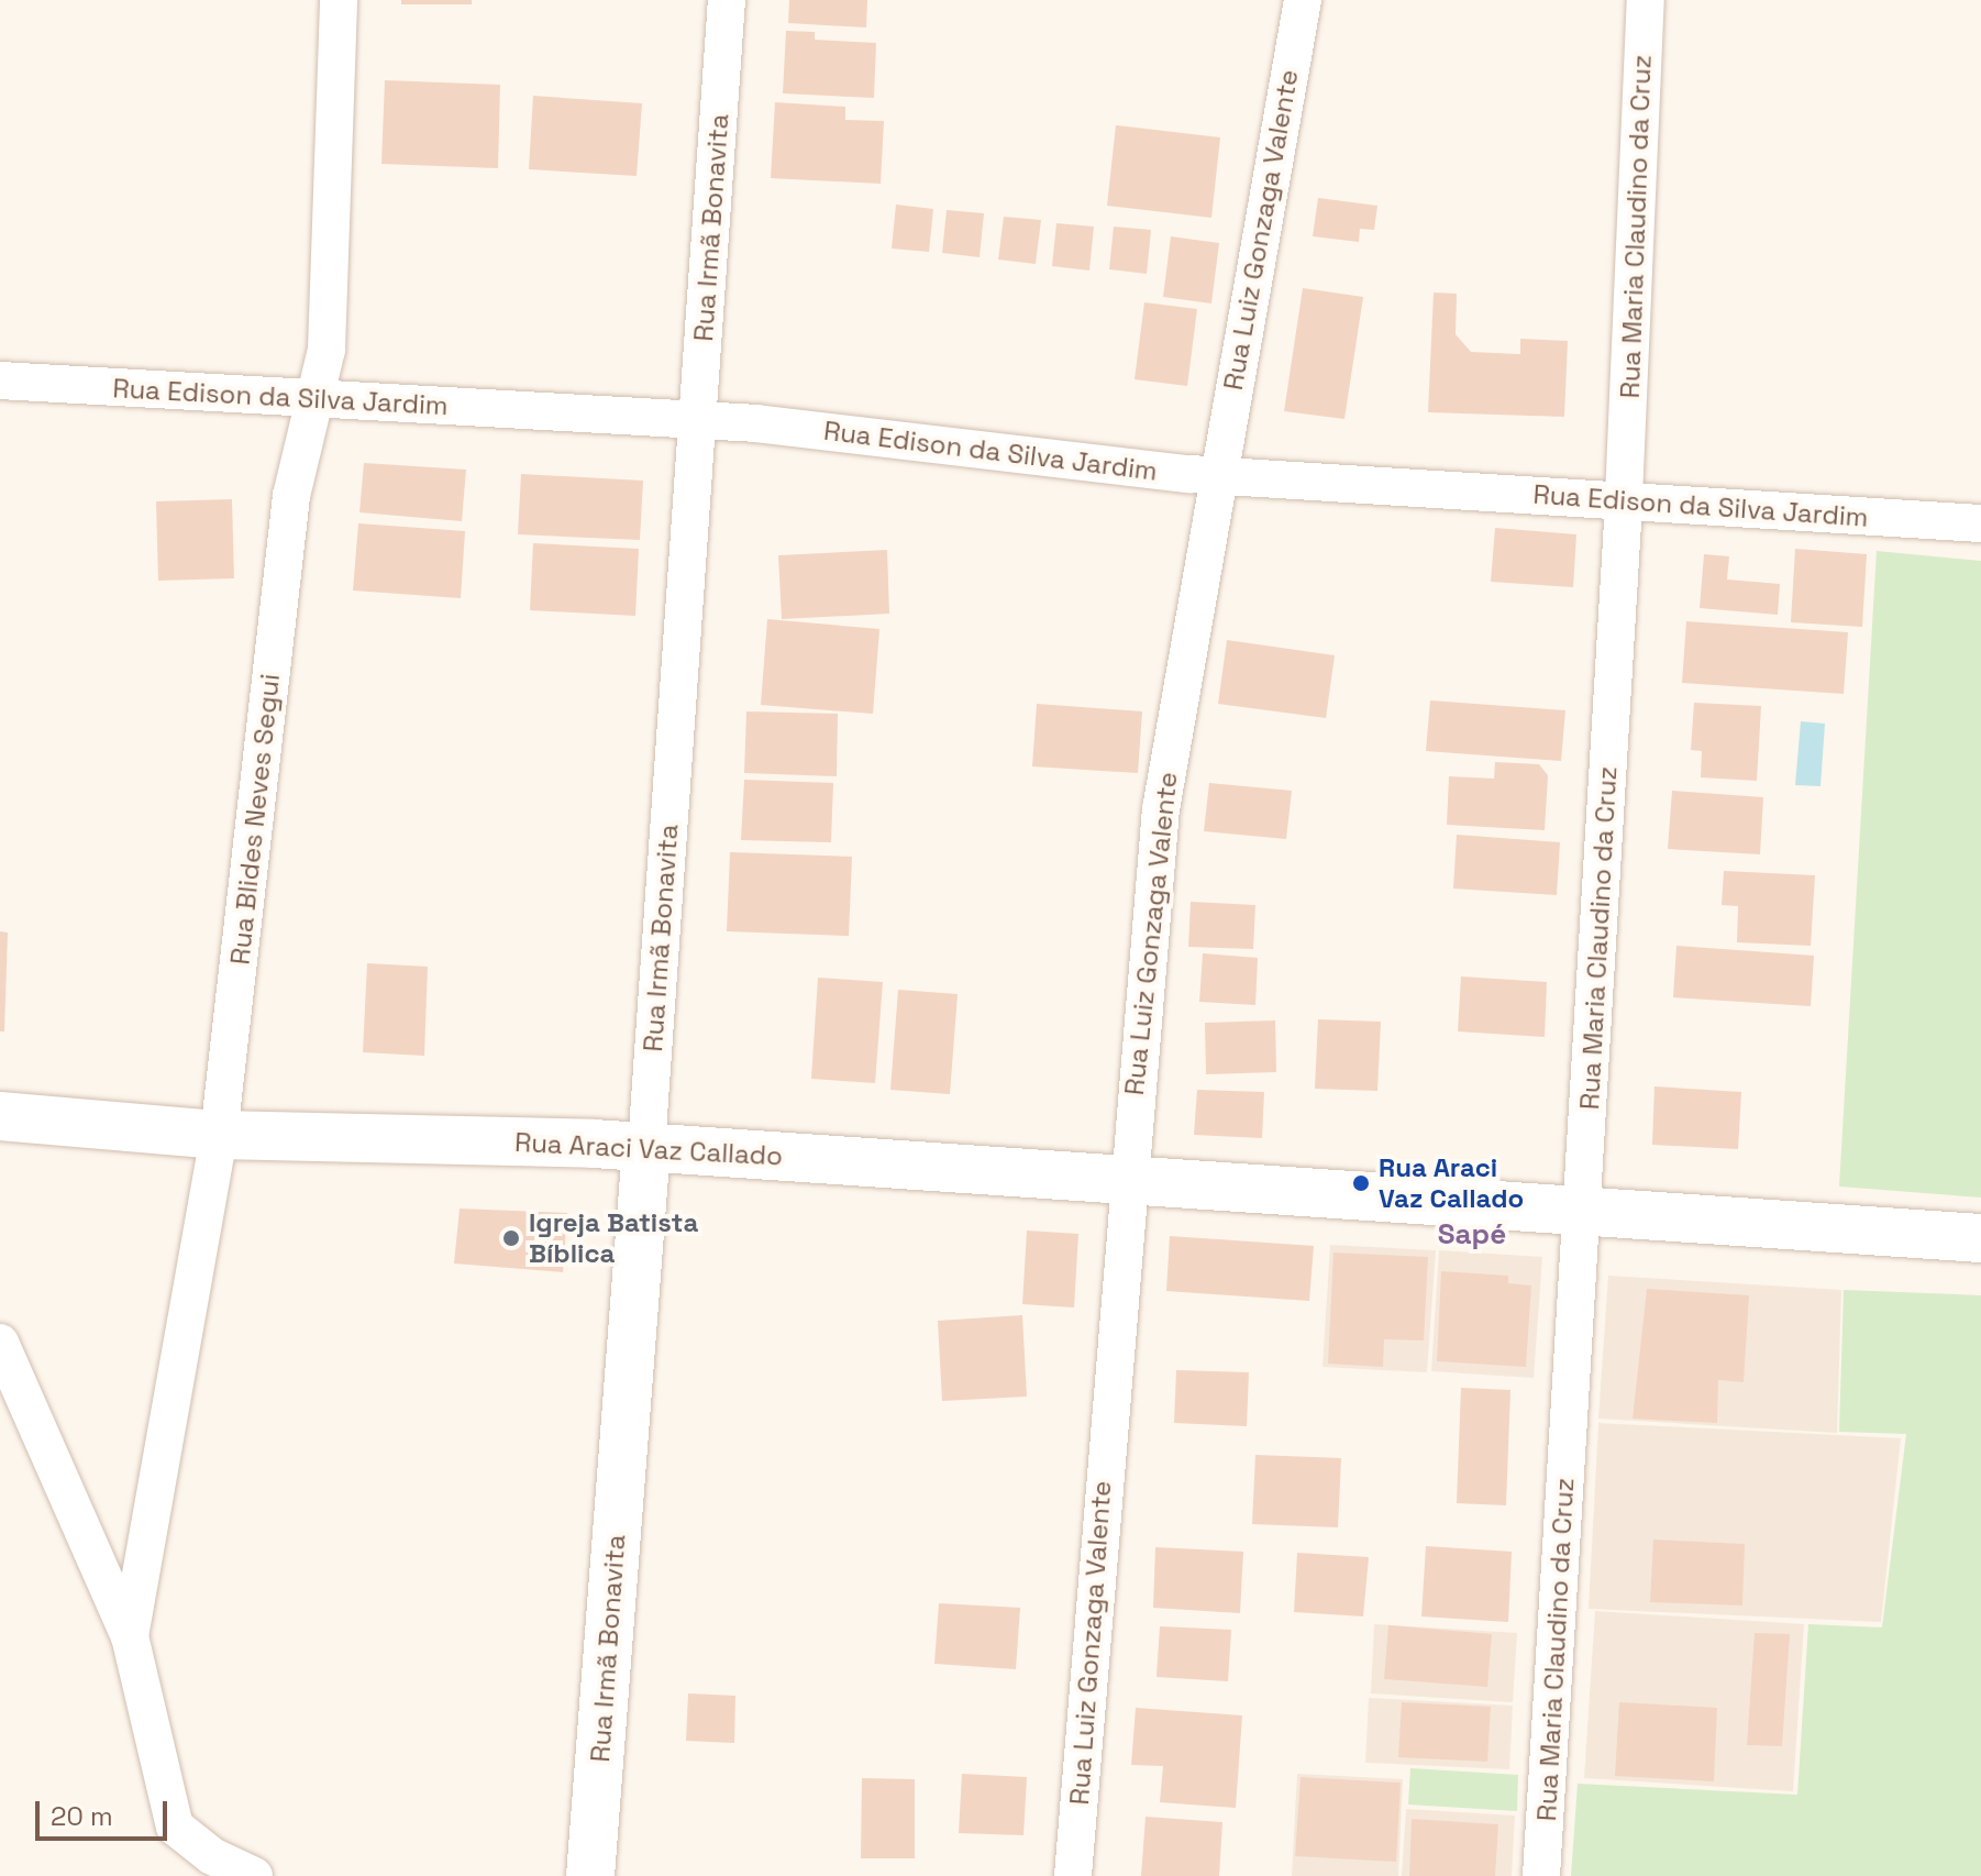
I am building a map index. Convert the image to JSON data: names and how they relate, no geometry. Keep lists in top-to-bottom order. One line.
{"streets":{"main road":["Rua Irmã Bonavita","Rua Araci Vaz Callado"],"street":["Rua Maria Claudino da Cruz","Rua Luiz Gonzaga Valente","Rua Edison da Silva Jardim","Rua Blides Neves Segui"]},"crossings":[["Rua Maria Claudino da Cruz","Rua Edison da Silva Jardim"],["Rua Maria Claudino da Cruz","Rua Araci Vaz Callado"],["Rua Irmã Bonavita","Rua Edison da Silva Jardim"],["Rua Irmã Bonavita","Rua Araci Vaz Callado"],["Rua Luiz Gonzaga Valente","Rua Edison da Silva Jardim"],["Rua Luiz Gonzaga Valente","Rua Araci Vaz Callado"],["Rua Edison da Silva Jardim","Rua Blides Neves Segui"],["Rua Blides Neves Segui","Rua Araci Vaz Callado"]],"districts":["Sapé"],"places":["Rua Araci Vaz Callado","Igreja Batista Bíblica"],"scale_bar":"20 m"}
